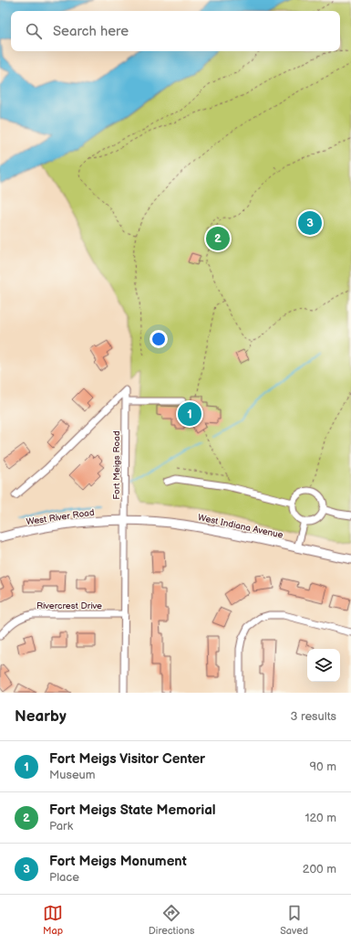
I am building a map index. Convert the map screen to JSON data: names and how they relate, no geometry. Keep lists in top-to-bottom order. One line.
{"streets":{"main road":["West River Road","West Indiana Avenue"],"street":["Fort Meigs Road","Rivercrest Drive"]},"crossings":[["Fort Meigs Road","West River Road"],["Fort Meigs Road","West Indiana Avenue"],["Fort Meigs Road","Rivercrest Drive"],["West River Road","West Indiana Avenue"]],"page":{"search":"Search here","pins":["3","2","1"],"heading":["Nearby","3 results"],"list":[{"mark":"1","name":"Fort Meigs Visitor Center","note":"Museum","value":"90 m"},{"mark":"2","name":"Fort Meigs State Memorial","note":"Park","value":"120 m"},{"mark":"3","name":"Fort Meigs Monument","note":"Place","value":"200 m"}],"nav":["Map","Directions","Saved"]}}
